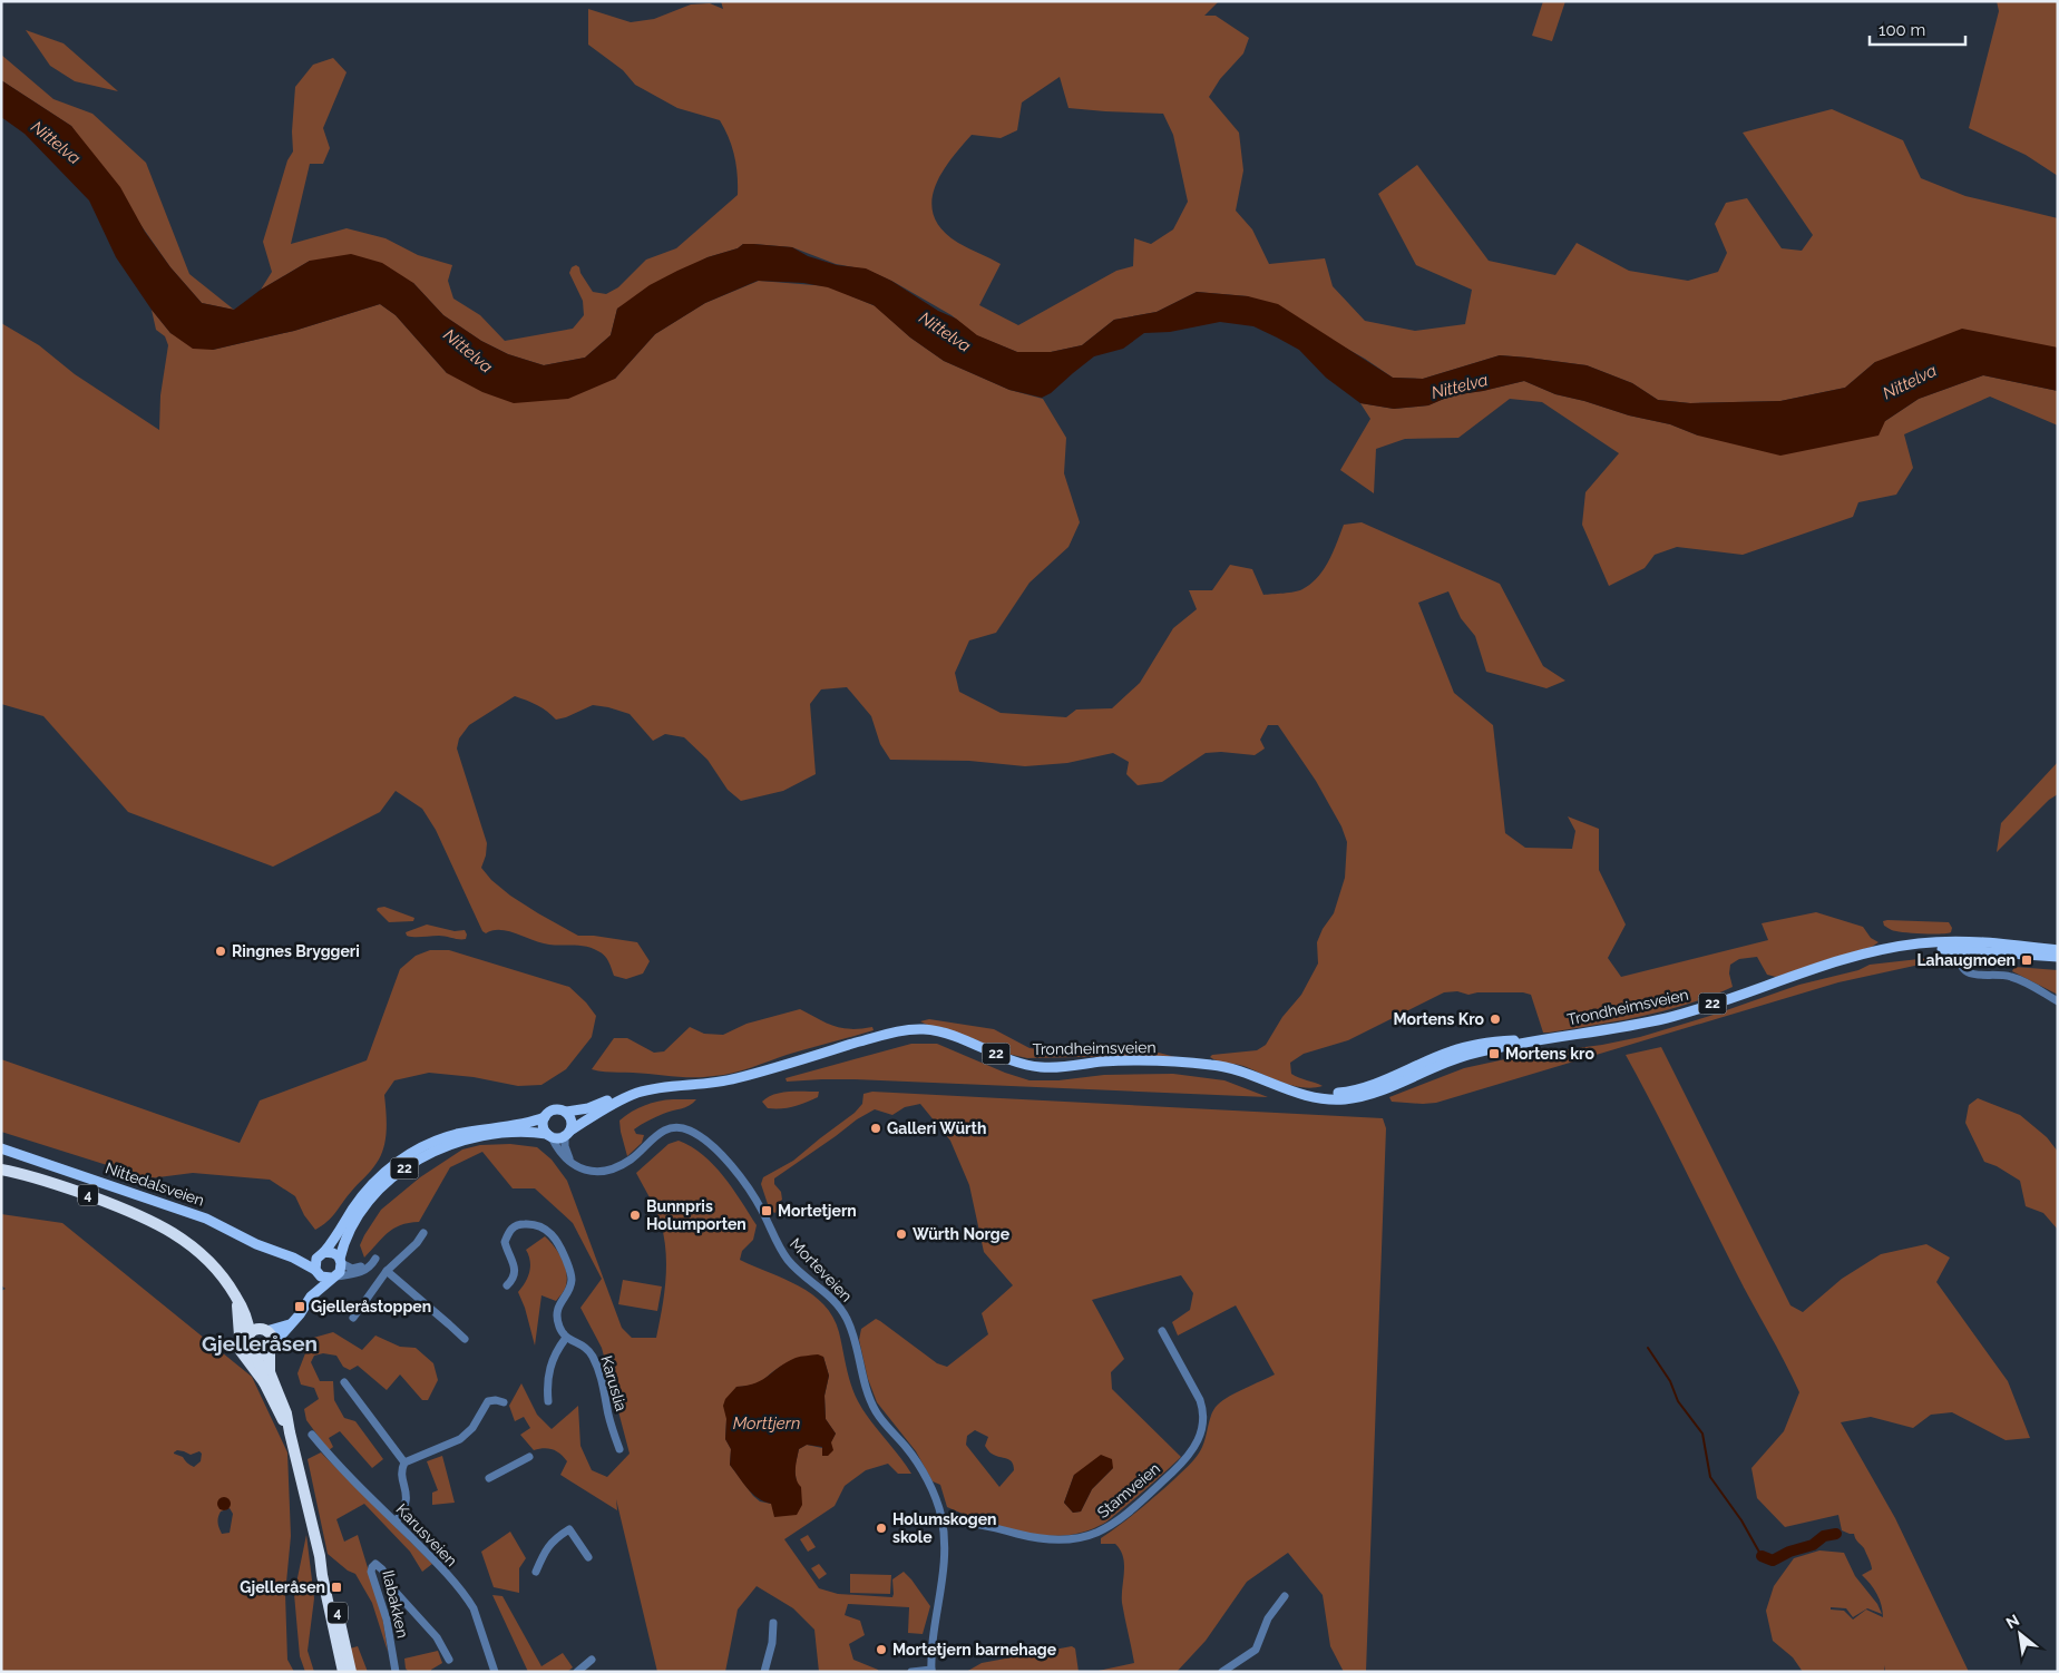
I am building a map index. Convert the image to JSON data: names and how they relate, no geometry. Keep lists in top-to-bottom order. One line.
{"streets":{"highway":["4"],"main road":["22","Trondheimsveien","Nittedalsveien"],"street":["Morteveien","Karuslia","Stamveien","Karusveien","Ilabakken"]},"crossings":[["22","Trondheimsveien"],["22","Nittedalsveien"],["22","4"],["22","Morteveien"],["Trondheimsveien","Morteveien"],["Morteveien","Stamveien"]],"districts":["Gjelleråsen"],"water":["Nittelva","Morttjern"],"places":{"other":["Ringnes Bryggeri","Mortens Kro","Galleri Würth","Bunnpris Holumporten","Würth Norge","Holumskogen skole","Mortetjern barnehage"],"transit":["Lahaugmoen","Mortens kro","Mortetjern","Gjelleråstoppen","Gjelleråsen"]},"scale_bar":"100 m","north":"top left"}
